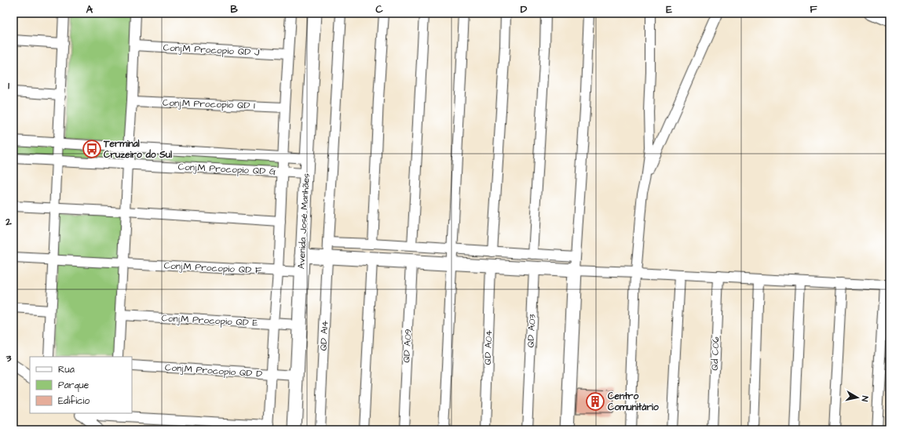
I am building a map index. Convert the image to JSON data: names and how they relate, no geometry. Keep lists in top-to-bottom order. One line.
{"streets":{"street":["Conj.M Procopio QD J","Conj.M Procopio QD I","Conj.M Procopio QD G","Avenida José Manhães","Conj.M Procopio QD F","Conj.M Procopio QD E","QD A03","QD A14","QD A09","QD A04","Qd C06","Conj.M Procopio QD D"]},"crossings":[["Conj.M Procopio QD G","Avenida José Manhães"],["Avenida José Manhães","Conj.M Procopio QD F"],["Avenida José Manhães","Conj.M Procopio QD E"],["Avenida José Manhães","Conj.M Procopio QD D"]],"places":{"bus stop":["Terminal Cruzeiro do Sul"],"building":["Centro Comunitário"]},"legend":["Rua","Parque","Edifício"],"north":"right","grid":{"columns":["A","B","C","D","E","F"],"rows":["1","2","3"]}}
